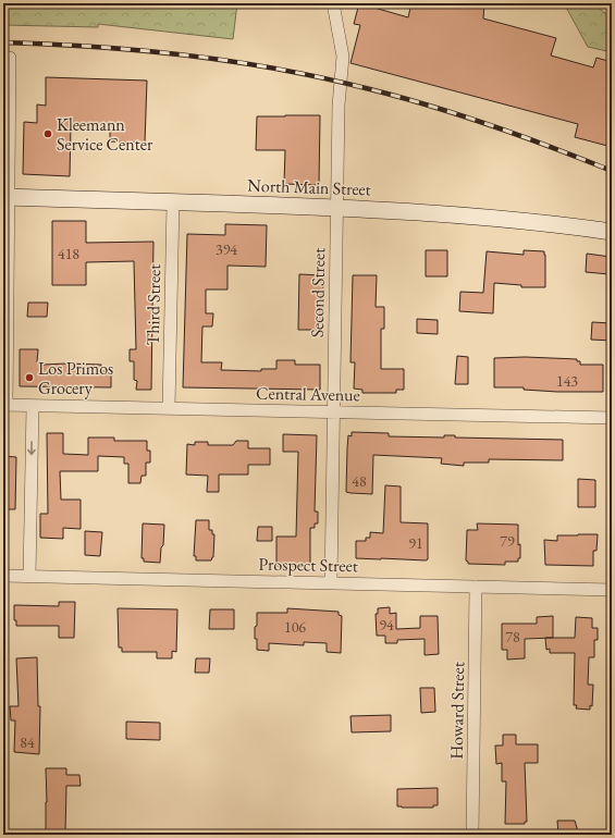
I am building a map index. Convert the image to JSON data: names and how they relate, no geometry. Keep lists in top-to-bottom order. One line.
{"streets":{"main road":["North Main Street"],"street":["Second Street","Third Street","Central Avenue","Prospect Street","Howard Street"]},"crossings":[["North Main Street","Second Street"],["North Main Street","Third Street"],["Second Street","Central Avenue"],["Second Street","Prospect Street"],["Third Street","Central Avenue"],["Prospect Street","Howard Street"]],"places":["Kleemann Service Center","Los Primos Grocery"],"house_numbers":["394","418","143","48","79","91","94","106","78","84"]}
